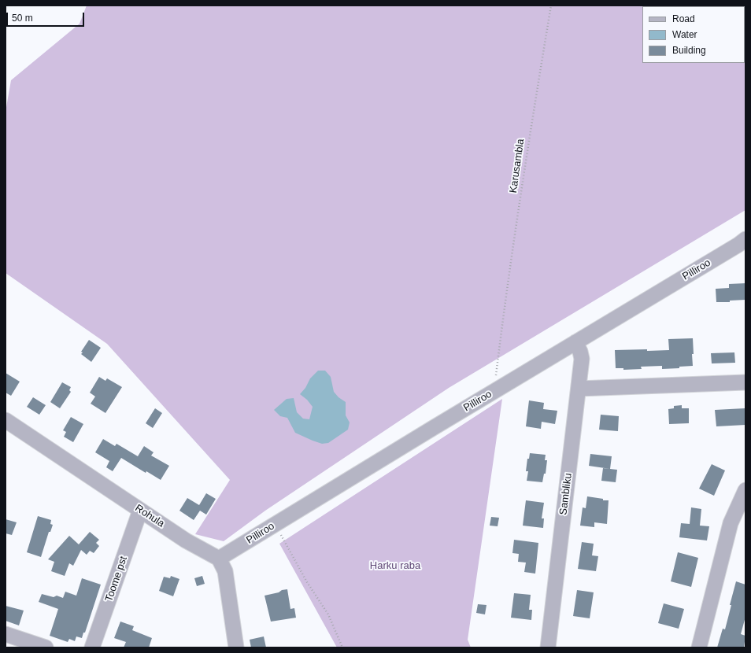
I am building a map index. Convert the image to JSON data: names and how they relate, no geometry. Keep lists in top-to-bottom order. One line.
{"streets":{"street":["Pilliroo","Sambliku","Rohula","Toome pst"],"path":["Karusambla"]},"crossings":[["Pilliroo","Sambliku"],["Pilliroo","Rohula"],["Rohula","Toome pst"]],"parks":["Harku raba"],"legend":["Road","Water","Building"],"scale_bar":"50 m"}
